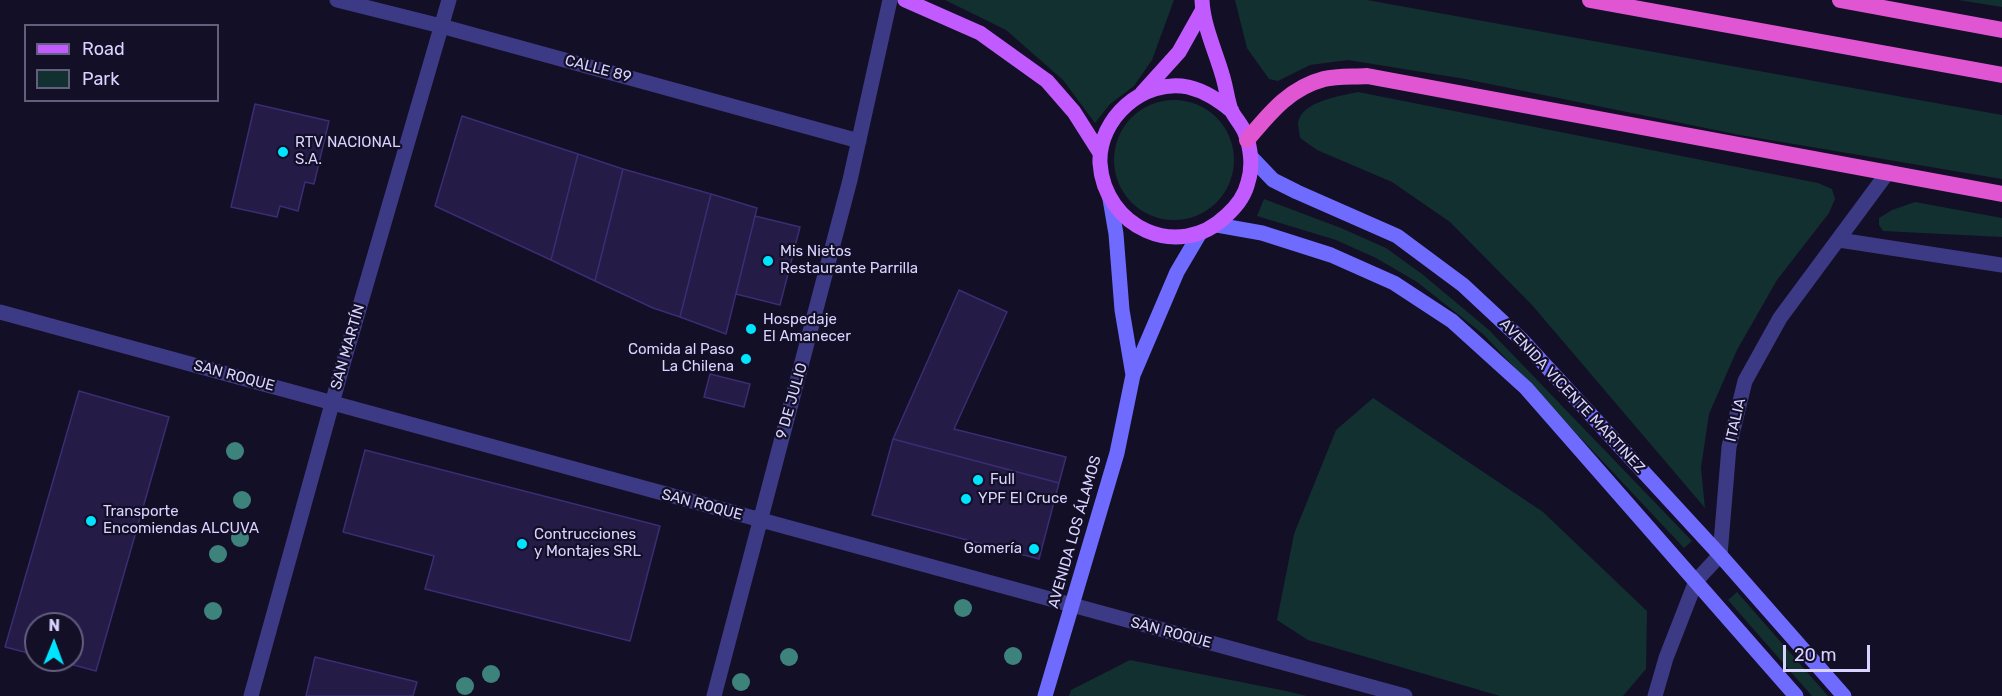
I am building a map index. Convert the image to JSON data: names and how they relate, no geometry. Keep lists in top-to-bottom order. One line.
{"streets":{"main road":["AVENIDA VICENTE MARTINEZ","AVENIDA LOS ÁLAMOS"],"street":["CALLE 89","SAN MARTÍN","SAN ROQUE","9 DE JULIO","ITALIA"]},"crossings":[["CALLE 89","SAN MARTÍN"],["CALLE 89","9 DE JULIO"],["SAN MARTÍN","SAN ROQUE"],["SAN ROQUE","9 DE JULIO"],["SAN ROQUE","AVENIDA LOS ÁLAMOS"],["AVENIDA VICENTE MARTINEZ","ITALIA"],["AVENIDA VICENTE MARTINEZ","AVENIDA LOS ÁLAMOS"]],"places":["RTV NACIONAL S.A.","Mis Nietos Restaurante Parrilla","Hospedaje El Amanecer","Comida al Paso La Chilena","Full","YPF El Cruce","Transporte Encomiendas ALCUVA","Contrucciones y Montajes SRL","Gomería"],"legend":["Road","Park"],"scale_bar":"20 m","north":"top"}
